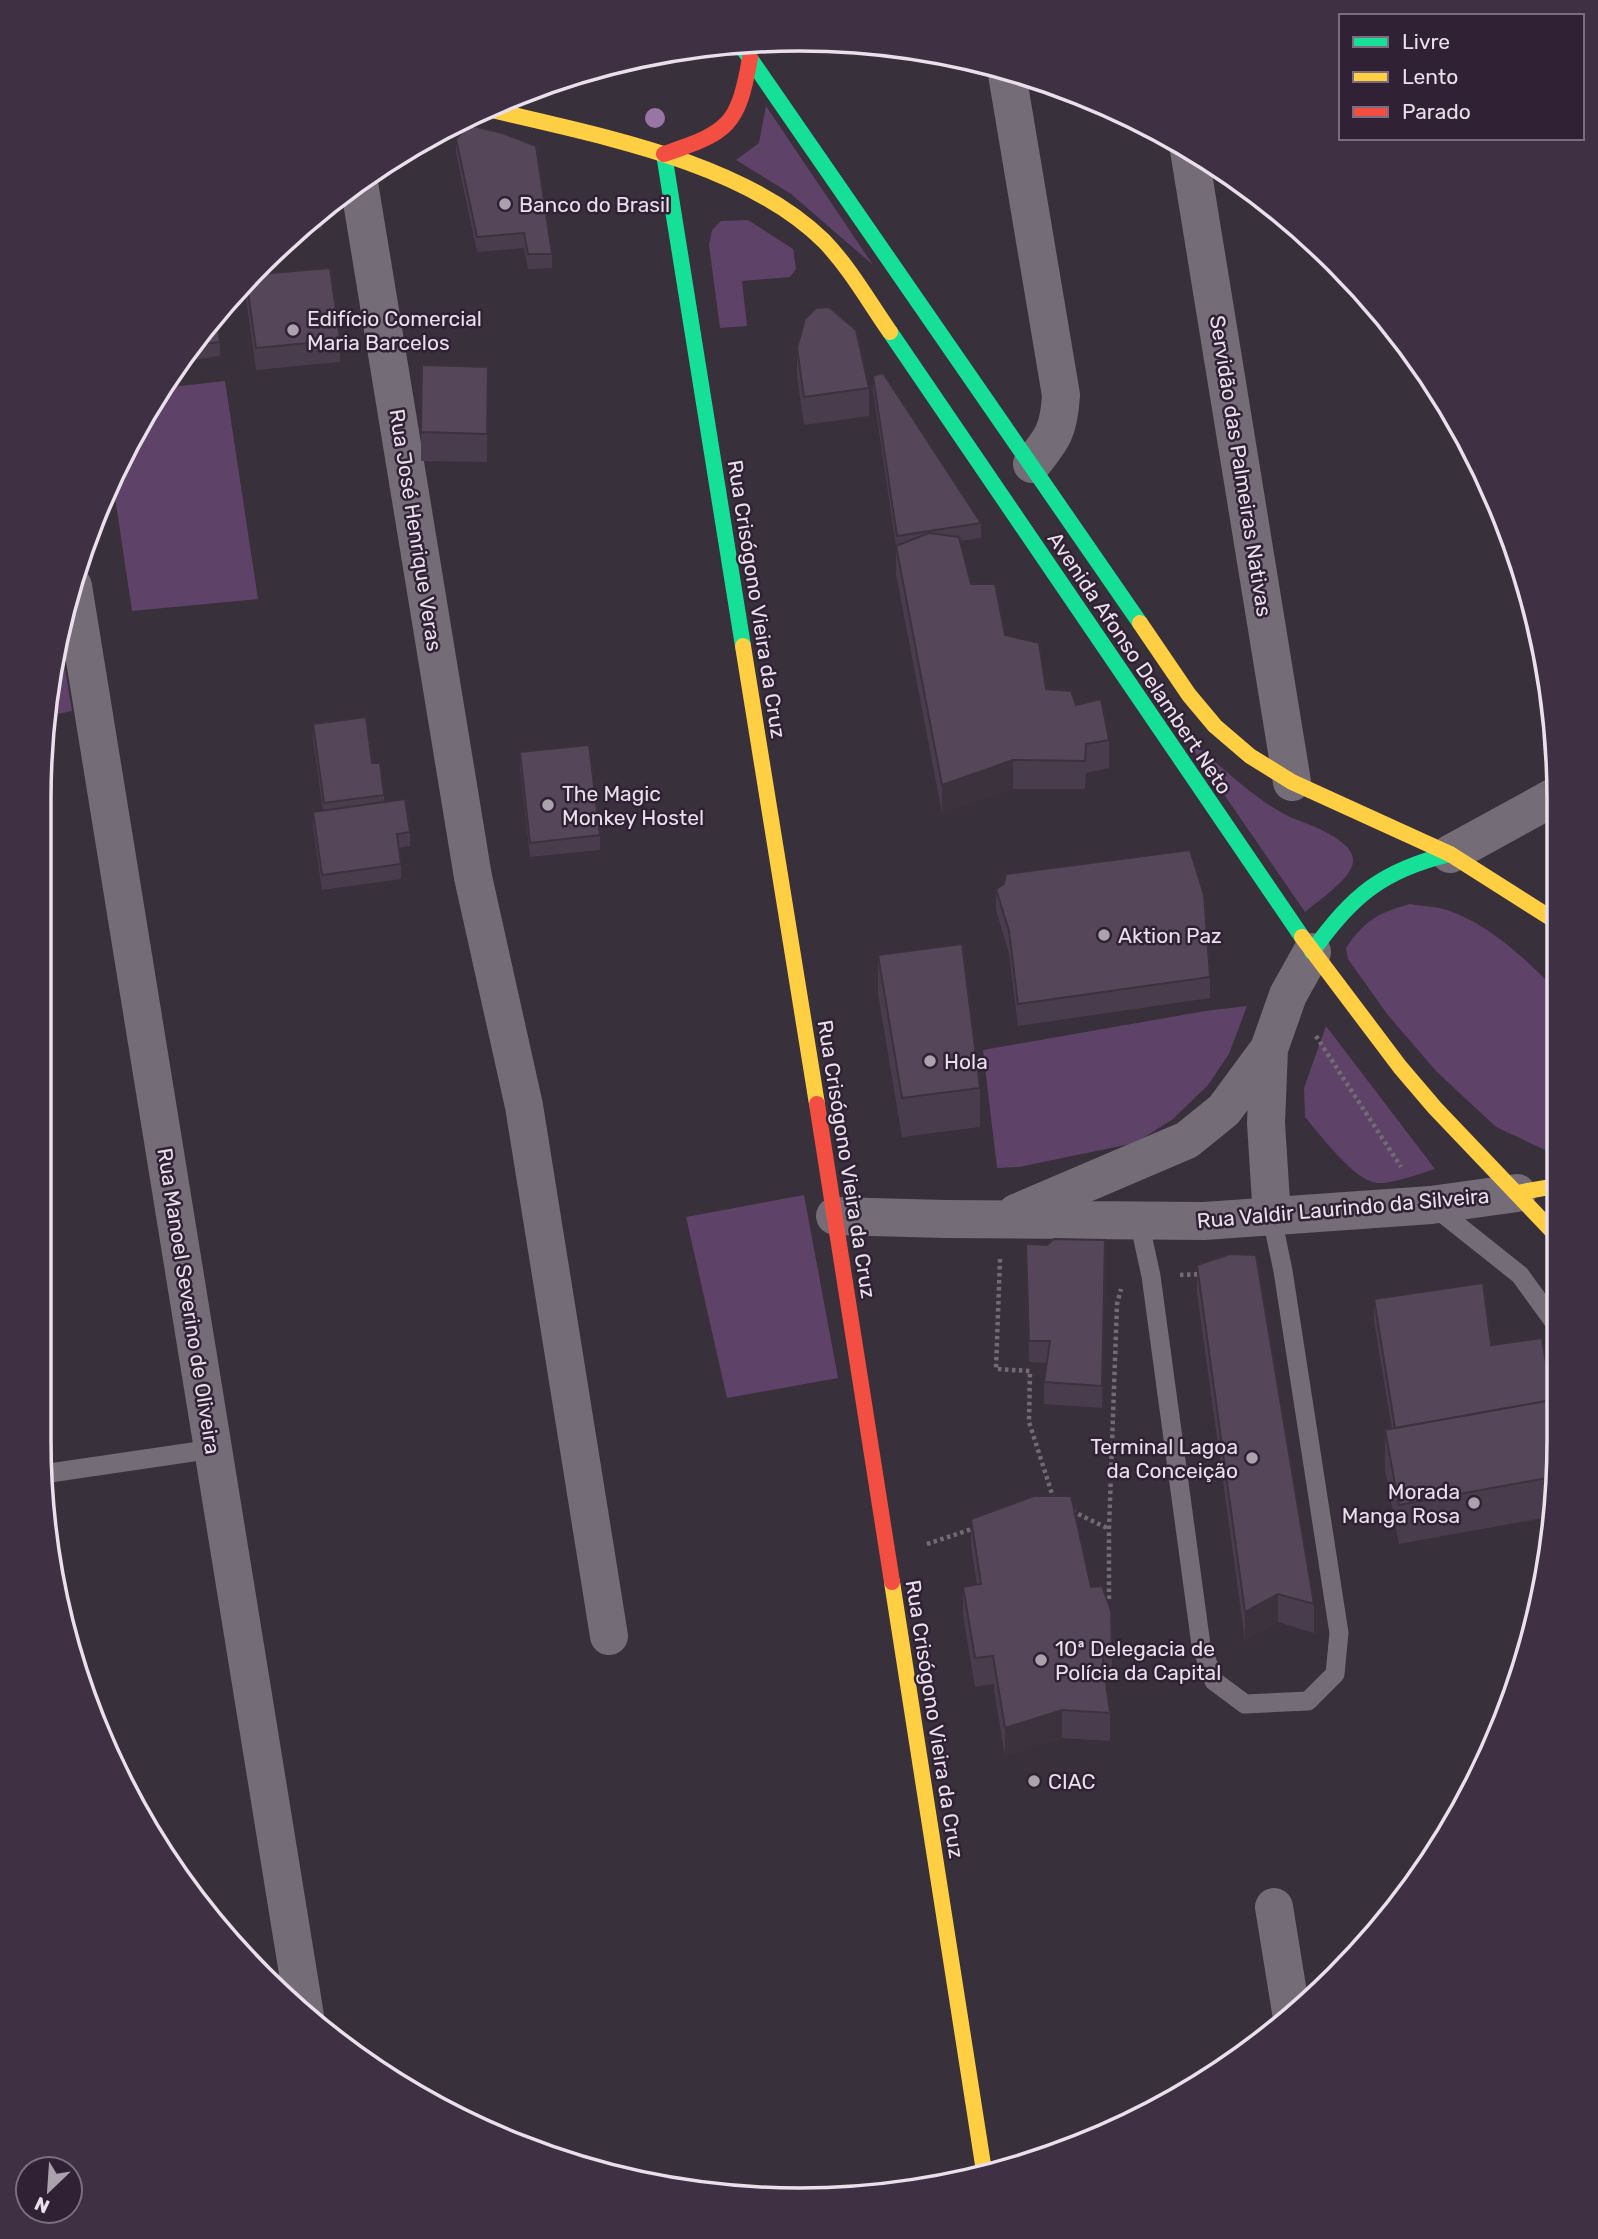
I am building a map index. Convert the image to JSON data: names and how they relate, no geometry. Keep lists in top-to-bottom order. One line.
{"streets":{"main road":["Rua Crisógono Vieira da Cruz","Avenida Afonso Delambert Neto"],"street":["Servidão das Palmeiras Nativas","Rua José Henrique Veras","Rua Valdir Laurindo da Silveira","Rua Manoel Severino de Oliveira"]},"crossings":[["Servidão das Palmeiras Nativas","Avenida Afonso Delambert Neto"],["Rua Crisógono Vieira da Cruz","Avenida Afonso Delambert Neto"],["Rua Crisógono Vieira da Cruz","Rua Valdir Laurindo da Silveira"],["Avenida Afonso Delambert Neto","Rua Valdir Laurindo da Silveira"]],"places":["Banco do Brasil","Edifício Comercial Maria Barcelos","The Magic Monkey Hostel","Aktion Paz","Hola","Terminal Lagoa da Conceição","Morada Manga Rosa","10ª Delegacia de Polícia da Capital","CIAC"],"legend":["Livre","Lento","Parado"],"north":"bottom left"}
